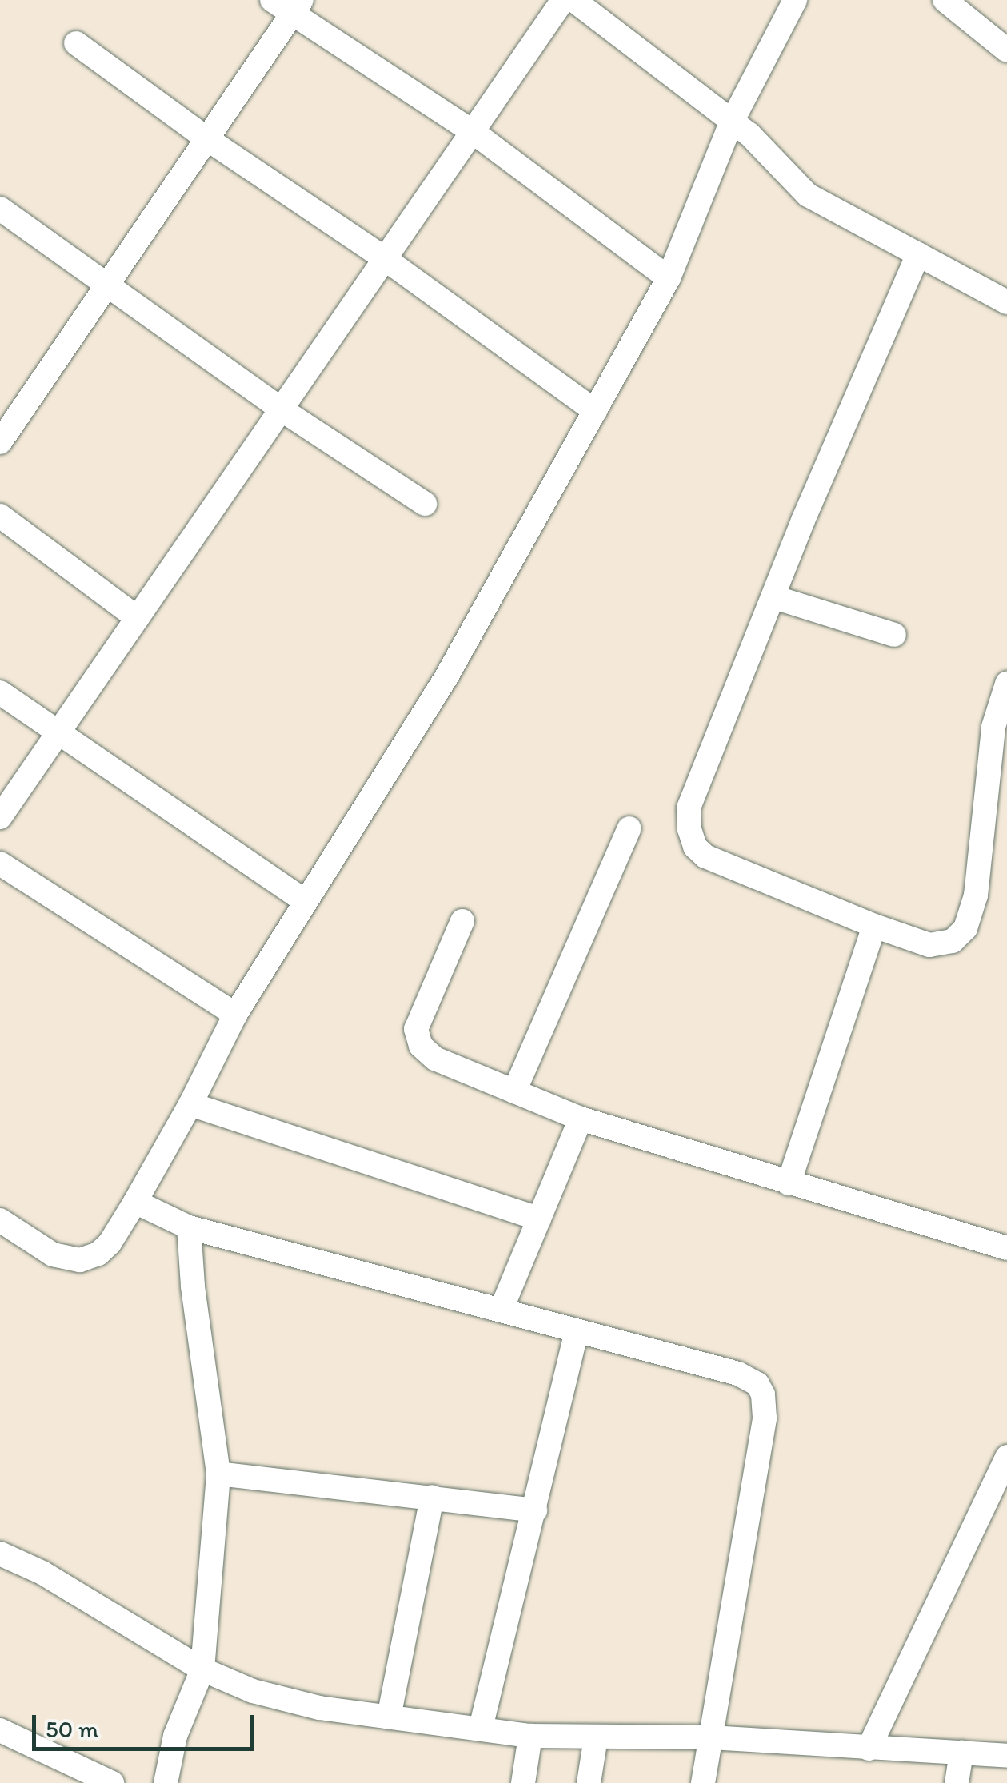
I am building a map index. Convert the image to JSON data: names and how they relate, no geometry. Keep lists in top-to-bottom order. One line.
{"scale_bar":"50 m"}
